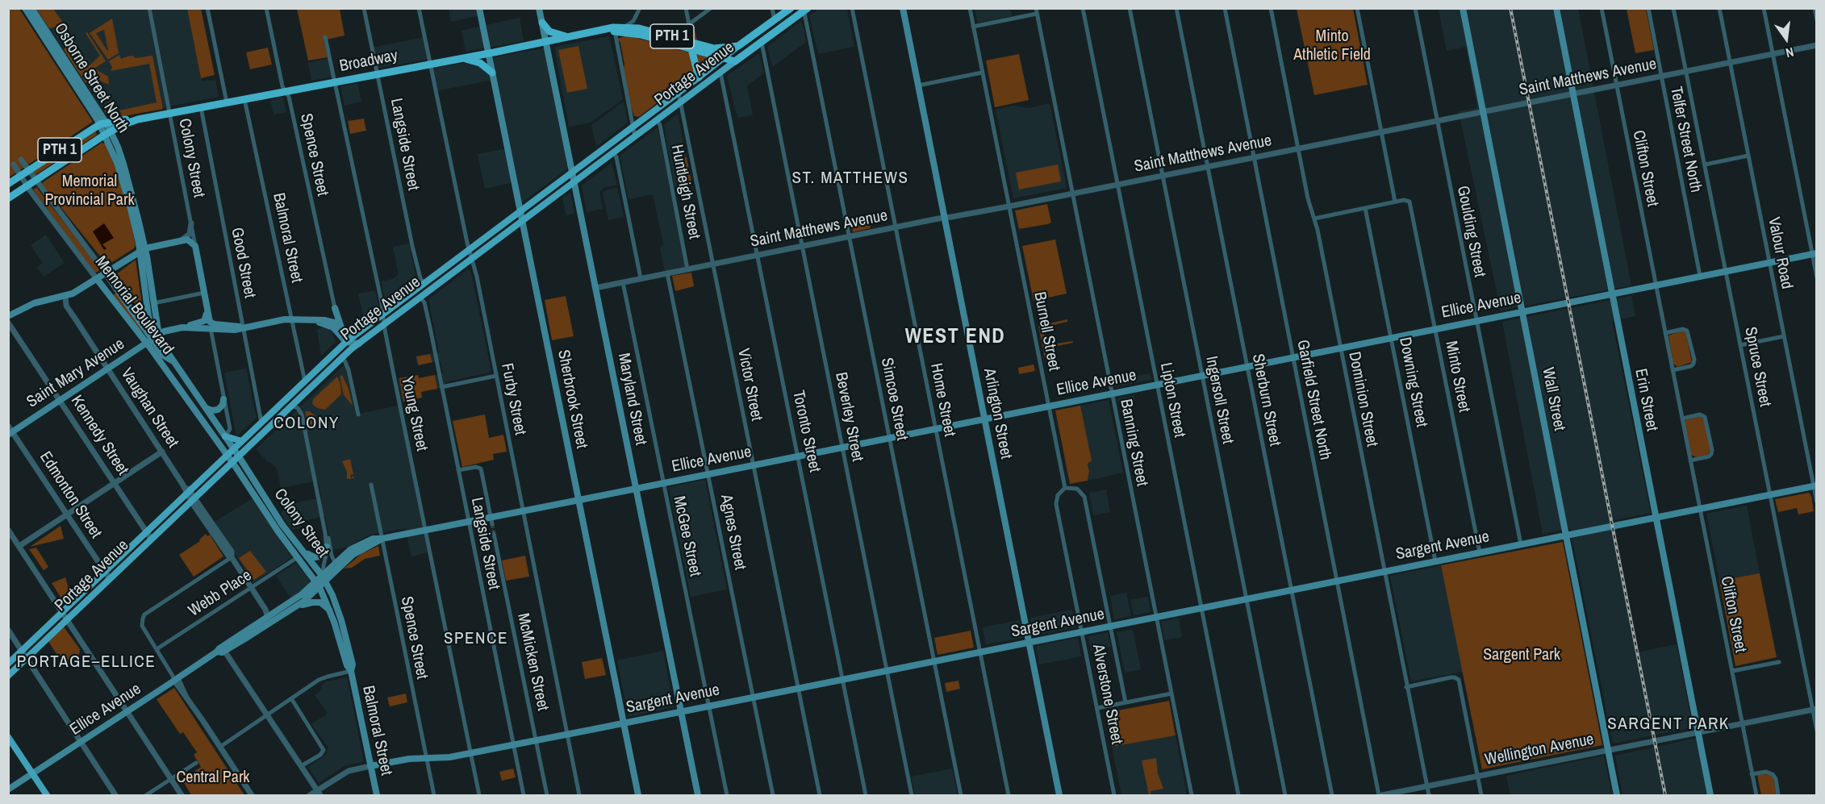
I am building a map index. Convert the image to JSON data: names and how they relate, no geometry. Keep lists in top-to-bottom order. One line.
{"streets":{"highway":["PTH 1","Broadway","Portage Avenue"],"main road":["Osborne Street North","Colony Street","Balmoral Street","Memorial Boulevard","Ellice Avenue","Saint Mary Avenue","Sherbrook Street","Maryland Street","Wall Street","Erin Street","Arlington Street","Sargent Avenue"],"street":["Saint Matthews Avenue","Telfer Street North","Langside Street","Spence Street","Clifton Street","Huntleigh Street","Goulding Street","Valour Road","Good Street","Burnell Street","Spruce Street","Minto Street","Downing Street","Victor Street","Furby Street","Simcoe Street","Dominion Street","Home Street","Lipton Street","Ingersoll Street","Sherburn Street","Garfield Street North","Vaughan Street","Young Street","Beverley Street","Toronto Street","Kennedy Street","Banning Street","Edmonton Street","Agnes Street","McGee Street","Webb Place","McMicken Street","Alverstone Street","Wellington Avenue"]},"crossings":[["Broadway","Portage Avenue"],["Broadway","Osborne Street North"],["Broadway","Langside Street"],["Broadway","Spence Street"],["Broadway","Colony Street"],["Broadway","Balmoral Street"],["Broadway","Good Street"],["Broadway","Memorial Boulevard"],["Broadway","Furby Street"],["Broadway","Sherbrook Street"],["Broadway","Maryland Street"],["Broadway","Young Street"],["Portage Avenue","Langside Street"],["Portage Avenue","Colony Street"],["Portage Avenue","Huntleigh Street"],["Portage Avenue","Balmoral Street"],["Portage Avenue","Good Street"],["Portage Avenue","Memorial Boulevard"],["Portage Avenue","Saint Mary Avenue"],["Portage Avenue","Victor Street"],["Portage Avenue","Furby Street"],["Portage Avenue","Sherbrook Street"],["Portage Avenue","Maryland Street"],["Portage Avenue","Simcoe Street"],["Portage Avenue","Vaughan Street"],["Portage Avenue","Young Street"],["Portage Avenue","Beverley Street"],["Portage Avenue","Toronto Street"],["Portage Avenue","Kennedy Street"],["Portage Avenue","Edmonton Street"],["Saint Matthews Avenue","Telfer Street North"],["Saint Matthews Avenue","Clifton Street"],["Saint Matthews Avenue","Huntleigh Street"],["Saint Matthews Avenue","Goulding Street"],["Saint Matthews Avenue","Valour Road"],["Saint Matthews Avenue","Burnell Street"],["Saint Matthews Avenue","Spruce Street"],["Saint Matthews Avenue","Victor Street"],["Saint Matthews Avenue","Maryland Street"],["Saint Matthews Avenue","Simcoe Street"],["Saint Matthews Avenue","Dominion Street"],["Saint Matthews Avenue","Wall Street"],["Saint Matthews Avenue","Home Street"],["Saint Matthews Avenue","Lipton Street"],["Saint Matthews Avenue","Ingersoll Street"],["Saint Matthews Avenue","Sherburn Street"],["Saint Matthews Avenue","Garfield Street North"],["Saint Matthews Avenue","Erin Street"],["Saint Matthews Avenue","Arlington Street"],["Saint Matthews Avenue","Beverley Street"],["Saint Matthews Avenue","Toronto Street"],["Saint Matthews Avenue","Banning Street"],["Saint Matthews Avenue","Agnes Street"],["Saint Matthews Avenue","McGee Street"],["Osborne Street North","Memorial Boulevard"],["Osborne Street North","Saint Mary Avenue"],["Telfer Street North","Ellice Avenue"],["Langside Street","Ellice Avenue"],["Langside Street","Sargent Avenue"],["Spence Street","Ellice Avenue"],["Spence Street","Sargent Avenue"],["Colony Street","Balmoral Street"],["Colony Street","Memorial Boulevard"],["Colony Street","Ellice Avenue"],["Colony Street","Saint Mary Avenue"],["Colony Street","Webb Place"],["Clifton Street","Ellice Avenue"],["Clifton Street","Sargent Avenue"],["Clifton Street","Wellington Avenue"],["Goulding Street","Ellice Avenue"],["Goulding Street","Sargent Avenue"],["Balmoral Street","Ellice Avenue"],["Balmoral Street","Saint Mary Avenue"],["Balmoral Street","Sargent Avenue"],["Valour Road","Ellice Avenue"],["Valour Road","Sargent Avenue"],["Good Street","Saint Mary Avenue"],["Memorial Boulevard","Saint Mary Avenue"],["Ellice Avenue","Burnell Street"],["Ellice Avenue","Spruce Street"],["Ellice Avenue","Minto Street"],["Ellice Avenue","Downing Street"],["Ellice Avenue","Victor Street"],["Ellice Avenue","Furby Street"],["Ellice Avenue","Sherbrook Street"],["Ellice Avenue","Maryland Street"],["Ellice Avenue","Simcoe Street"],["Ellice Avenue","Dominion Street"],["Ellice Avenue","Wall Street"],["Ellice Avenue","Home Street"],["Ellice Avenue","Lipton Street"],["Ellice Avenue","Ingersoll Street"],["Ellice Avenue","Sherburn Street"],["Ellice Avenue","Garfield Street North"],["Ellice Avenue","Erin Street"],["Ellice Avenue","Vaughan Street"],["Ellice Avenue","Young Street"],["Ellice Avenue","Arlington Street"],["Ellice Avenue","Beverley Street"],["Ellice Avenue","Toronto Street"],["Ellice Avenue","Banning Street"],["Ellice Avenue","Agnes Street"],["Ellice Avenue","McGee Street"],["Burnell Street","Alverstone Street"],["Spruce Street","Sargent Avenue"],["Spruce Street","Wellington Avenue"],["Saint Mary Avenue","Vaughan Street"],["Saint Mary Avenue","Kennedy Street"],["Saint Mary Avenue","Edmonton Street"],["Minto Street","Sargent Avenue"],["Downing Street","Sargent Avenue"],["Victor Street","Sargent Avenue"],["Furby Street","Sargent Avenue"],["Sherbrook Street","Sargent Avenue"],["Maryland Street","Sargent Avenue"],["Simcoe Street","Sargent Avenue"],["Dominion Street","Sargent Avenue"],["Dominion Street","Wellington Avenue"],["Wall Street","Sargent Avenue"],["Wall Street","Wellington Avenue"],["Home Street","Sargent Avenue"],["Lipton Street","Sargent Avenue"],["Ingersoll Street","Sargent Avenue"],["Sherburn Street","Sargent Avenue"],["Garfield Street North","Sargent Avenue"],["Garfield Street North","Wellington Avenue"],["Erin Street","Sargent Avenue"],["Erin Street","Wellington Avenue"],["Vaughan Street","Webb Place"],["Young Street","Sargent Avenue"],["Arlington Street","Sargent Avenue"],["Beverley Street","Sargent Avenue"],["Toronto Street","Sargent Avenue"],["Banning Street","Sargent Avenue"],["Agnes Street","Sargent Avenue"],["McGee Street","Sargent Avenue"],["Sargent Avenue","McMicken Street"],["Sargent Avenue","Alverstone Street"]],"districts":["ST. MATTHEWS","WEST END","COLONY","SPENCE","PORTAGE–ELLICE","SARGENT PARK"],"parks":["Minto Athletic Field","Memorial Provincial Park","Sargent Park","Central Park"],"north":"bottom"}
